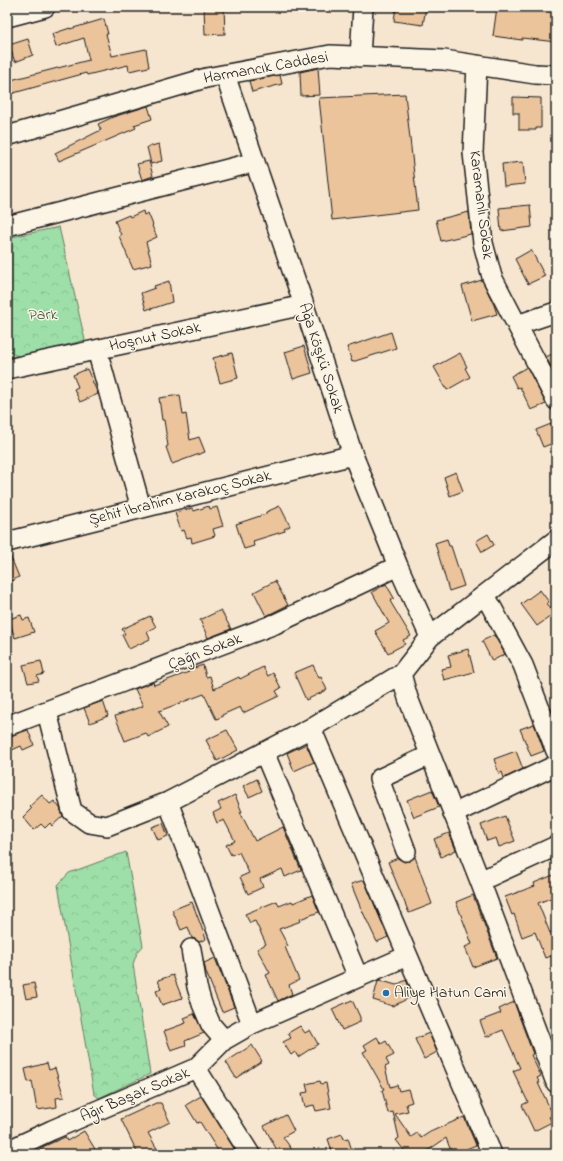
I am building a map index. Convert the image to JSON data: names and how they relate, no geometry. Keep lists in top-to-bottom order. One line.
{"streets":{"street":["Harmancık Caddesi","Karamanlı Sokak","Hoşnut Sokak","Ağa Köşkü Sokak","Şehit İbrahim Karakoç Sokak","Çağrı Sokak","Ağır Başak Sokak"]},"crossings":[["Harmancık Caddesi","Karamanlı Sokak"],["Harmancık Caddesi","Ağa Köşkü Sokak"],["Hoşnut Sokak","Ağa Köşkü Sokak"],["Ağa Köşkü Sokak","Şehit İbrahim Karakoç Sokak"],["Ağa Köşkü Sokak","Çağrı Sokak"]],"parks":["Park"],"places":["Aliye Hatun Cami"]}
